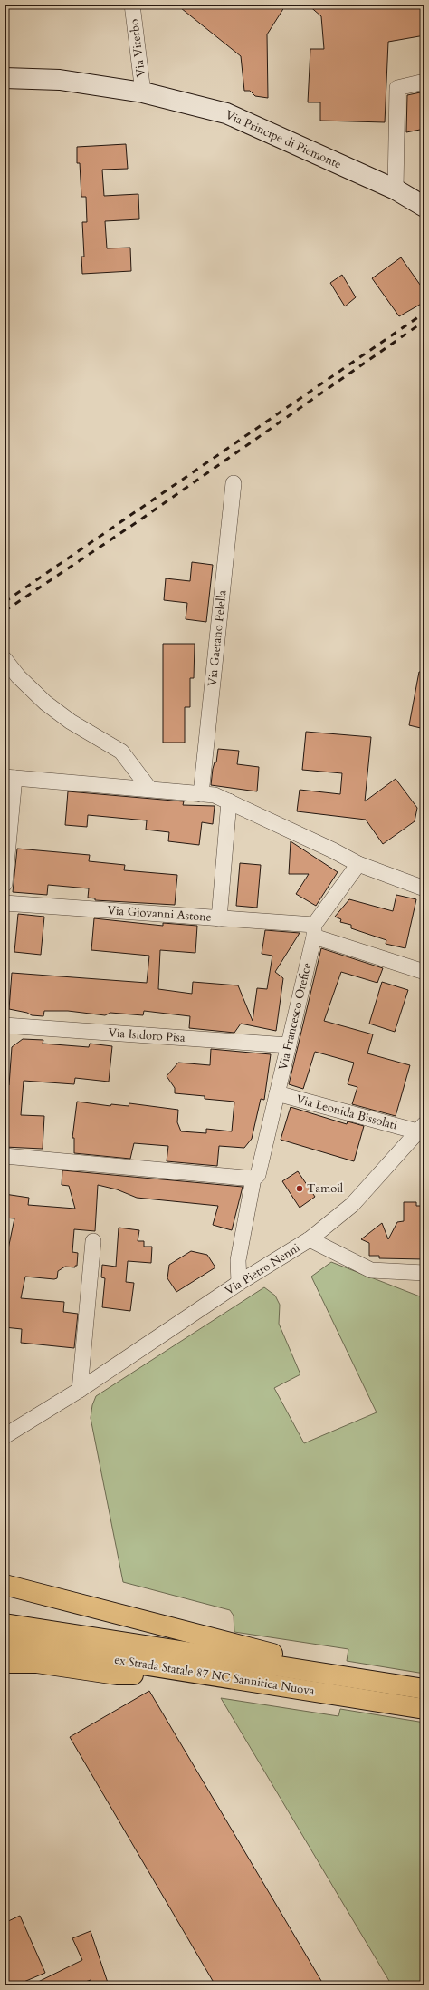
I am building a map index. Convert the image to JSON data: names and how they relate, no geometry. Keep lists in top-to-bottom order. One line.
{"streets":{"highway":["ex Strada Statale 87 NC Sannitica Nuova"],"main road":["Via Principe di Piemonte"],"street":["Via Viterbo","Via Gaetano Pelella","Via Giovanni Astone","Via Francesco Orefice","Via Isidoro Pisa","Via Leonida Bissolati","Via Pietro Nenni"]},"crossings":[["Via Viterbo","Via Principe di Piemonte"],["Via Giovanni Astone","Via Francesco Orefice"],["Via Francesco Orefice","Via Isidoro Pisa"],["Via Francesco Orefice","Via Leonida Bissolati"],["Via Francesco Orefice","Via Pietro Nenni"],["Via Leonida Bissolati","Via Pietro Nenni"]],"places":["Tamoil"]}
